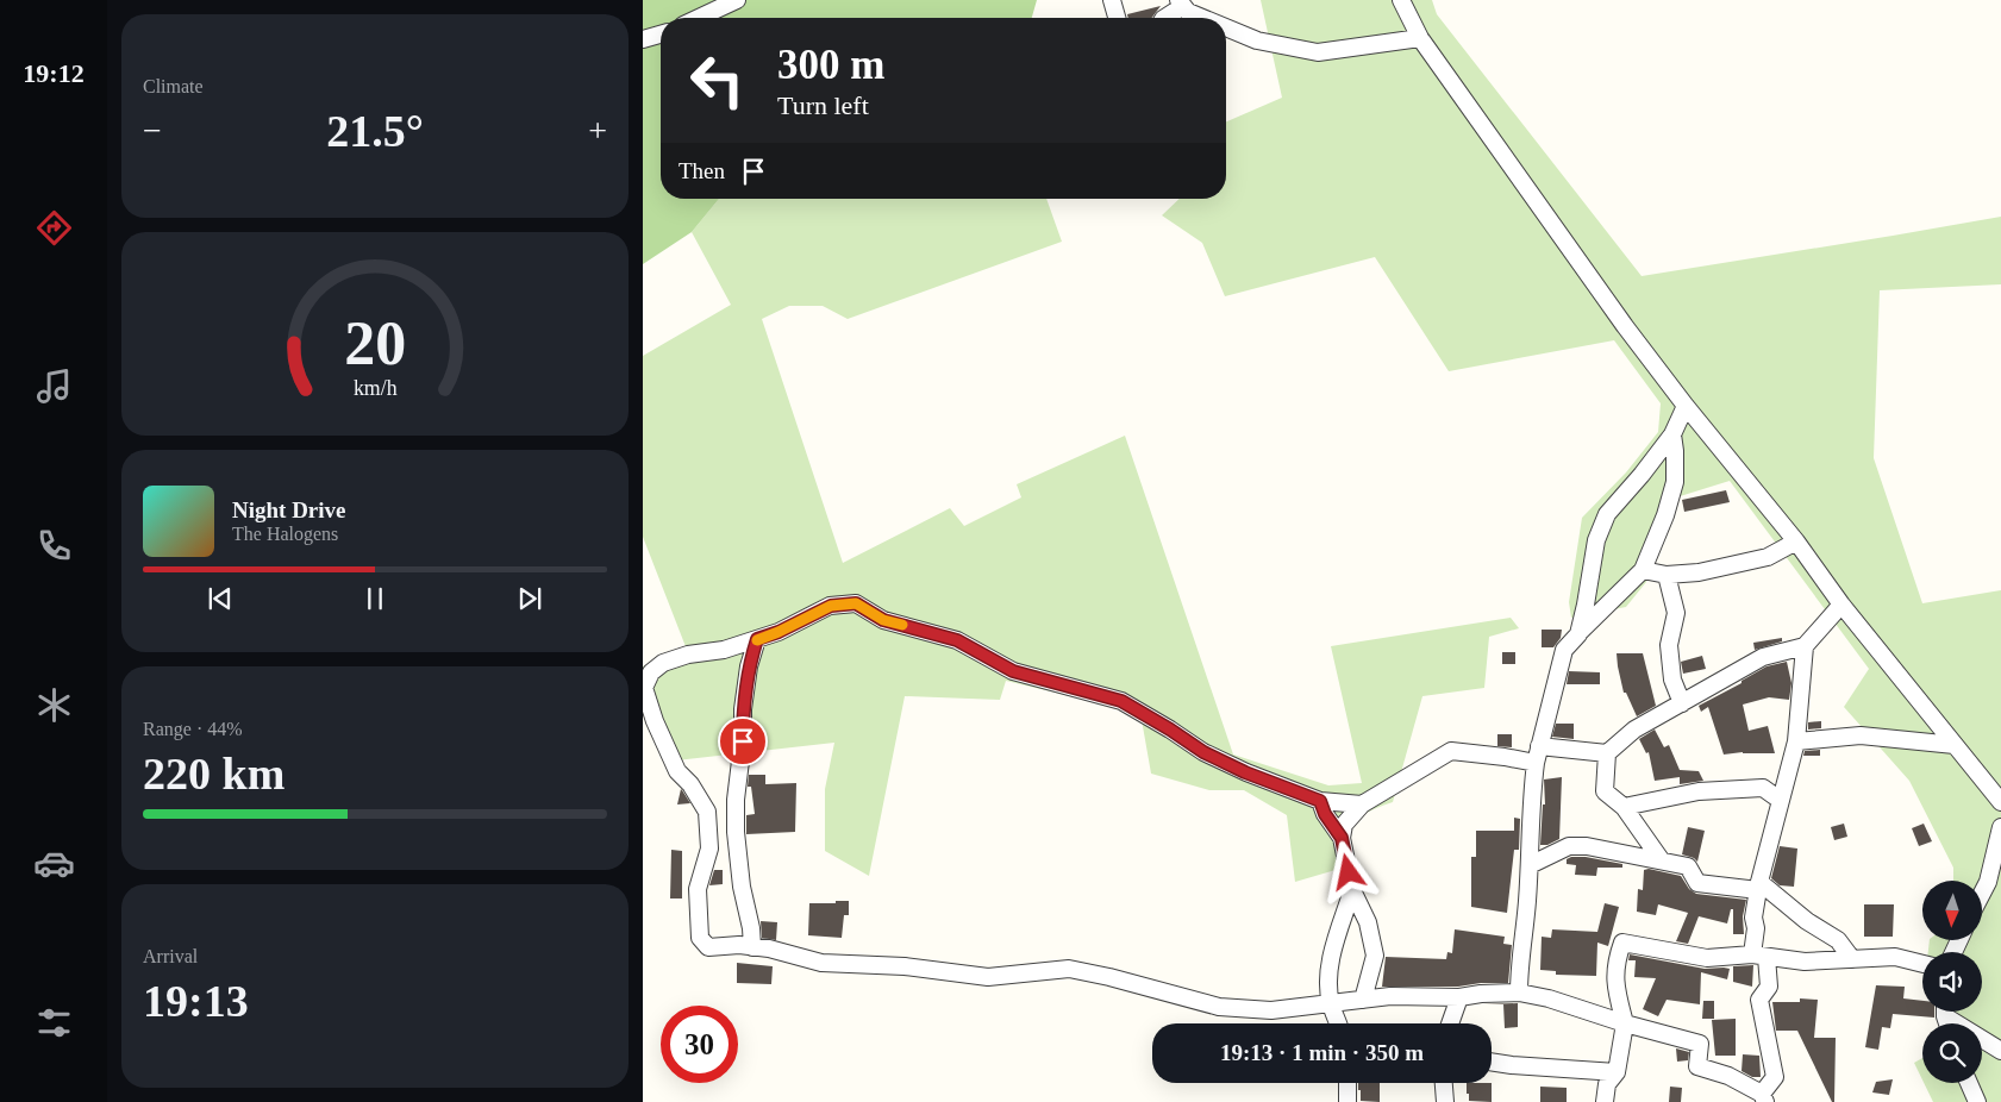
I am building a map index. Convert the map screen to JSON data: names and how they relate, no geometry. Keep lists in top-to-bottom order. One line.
{"north":"bottom","page":{"tabs":"19:12","tile":["Climate",["Range · 44%","220 km"],["Arrival","19:13"]],"turn":["300 m","Turn left"],"heat":["−","21.5°","+"],"then":"Then","song":["Night Drive","The Halogens"],"limit":"30","trip":"19:13 · 1 min · 350 m","gauge":["20","km/h"]}}
